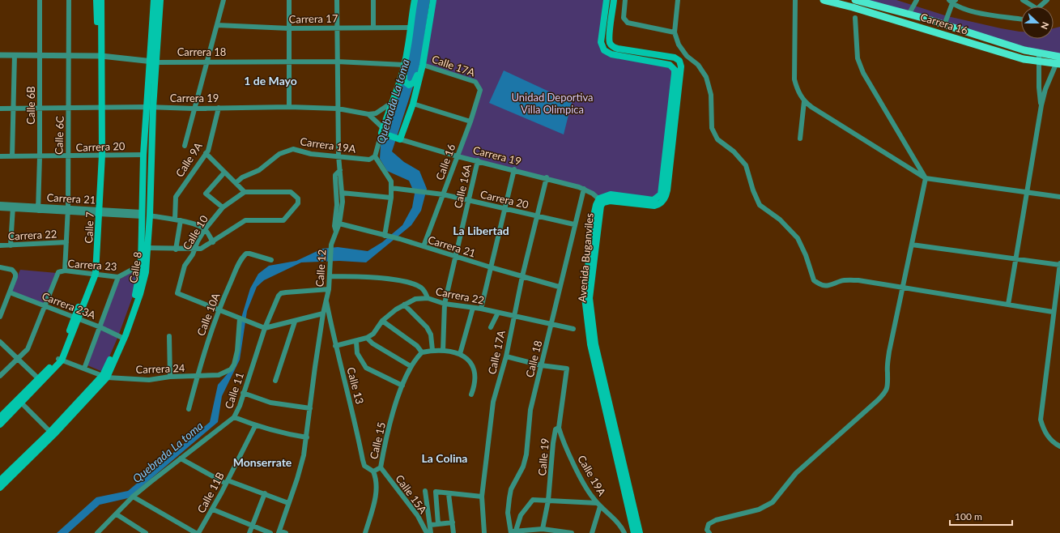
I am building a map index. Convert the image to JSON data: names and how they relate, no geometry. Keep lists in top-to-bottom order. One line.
{"streets":{"main road":["Carrera 16","Carrera 19","Calle 7","Avenida Buganviles","Calle 8"],"street":["Carrera 17","Carrera 18","Calle 17A","Calle 6B","Calle 6C","Carrera 19A","Carrera 20","Calle 9A","Calle 16","Calle 16A","Carrera 21","Calle 10","Carrera 22","Carrera 23","Calle 12","Carrera 23A","Calle 10A","Calle 18","Carrera 24","Calle 13","Calle 11","Calle 15","Calle 19","Calle 19A","Calle 11B","Calle 15A"]},"crossings":[["Carrera 17","Calle 12"],["Carrera 18","Calle 6B"],["Carrera 18","Calle 6C"],["Carrera 18","Calle 7"],["Carrera 18","Calle 8"],["Carrera 18","Calle 12"],["Calle 17A","Carrera 19"],["Calle 17A","Carrera 20"],["Calle 17A","Calle 16"],["Calle 17A","Carrera 21"],["Calle 17A","Carrera 22"],["Carrera 19","Calle 6B"],["Carrera 19","Calle 6C"],["Carrera 19","Calle 9A"],["Carrera 19","Calle 16"],["Carrera 19","Calle 16A"],["Carrera 19","Calle 7"],["Carrera 19","Avenida Buganviles"],["Carrera 19","Calle 8"],["Carrera 19","Calle 12"],["Carrera 19","Calle 18"],["Calle 6B","Carrera 20"],["Calle 6B","Carrera 21"],["Calle 6C","Carrera 20"],["Calle 6C","Carrera 21"],["Calle 6C","Carrera 22"],["Calle 6C","Carrera 23"],["Carrera 19A","Calle 12"],["Carrera 20","Calle 16"],["Carrera 20","Calle 16A"],["Carrera 20","Calle 7"],["Carrera 20","Calle 8"],["Carrera 20","Calle 18"],["Calle 16","Carrera 21"],["Calle 16A","Carrera 21"],["Calle 16A","Carrera 22"],["Carrera 21","Calle 7"],["Carrera 21","Calle 8"],["Carrera 21","Calle 12"],["Carrera 21","Calle 18"],["Calle 7","Carrera 23"],["Calle 7","Carrera 23A"],["Calle 7","Carrera 24"],["Calle 10","Calle 10A"],["Carrera 22","Calle 12"],["Carrera 22","Calle 18"],["Carrera 23","Calle 8"],["Carrera 23","Carrera 23A"],["Calle 8","Carrera 23A"],["Calle 8","Carrera 24"],["Calle 12","Calle 13"],["Calle 10A","Carrera 24"],["Calle 18","Calle 19"],["Calle 13","Calle 15"],["Calle 15","Calle 15A"],["Calle 19","Calle 19A"]],"districts":["1 de Mayo","La Libertad","La Colina","Monserrate"],"water":["Quebrada La toma"],"parks":["Unidad Deportiva Villa Olimpica"],"scale_bar":"100 m","north":"right"}
